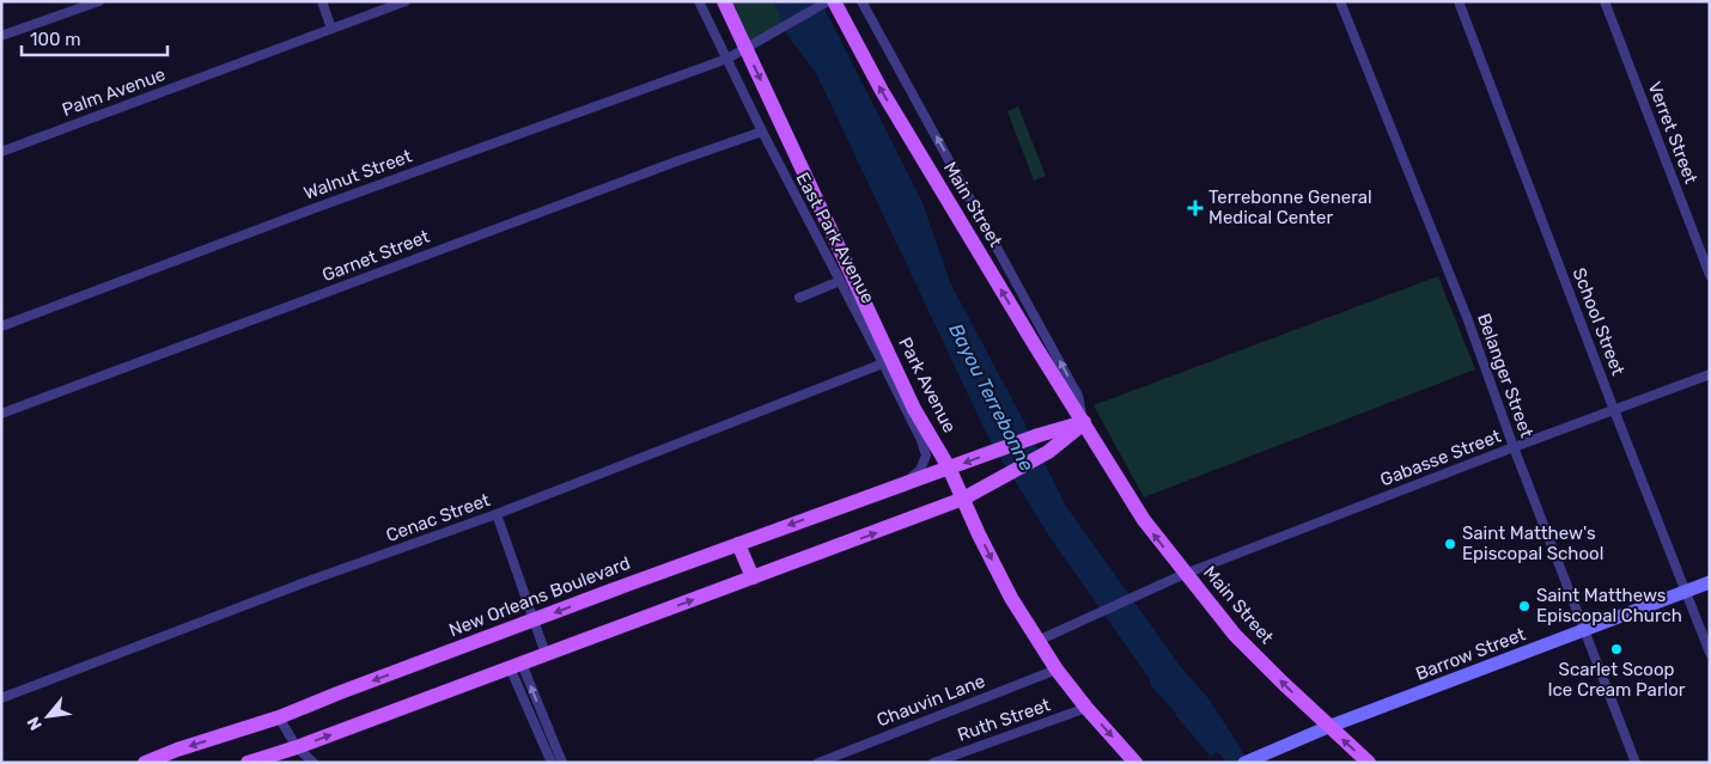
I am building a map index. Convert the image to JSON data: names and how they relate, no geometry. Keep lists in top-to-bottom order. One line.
{"streets":{"main road":["Main Street","Park Avenue","New Orleans Boulevard","Barrow Street"],"street":["Palm Avenue","Verret Street","Walnut Street","East Park Avenue","Garnet Street","School Street","Belanger Street","Gabasse Street","Cenac Street","Chauvin Lane","Ruth Street"]},"crossings":[["Walnut Street","Main Street"],["Walnut Street","East Park Avenue"],["Main Street","Gabasse Street"],["Main Street","New Orleans Boulevard"],["Main Street","Barrow Street"],["East Park Avenue","Garnet Street"],["East Park Avenue","Cenac Street"],["East Park Avenue","New Orleans Boulevard"],["School Street","Gabasse Street"],["School Street","Barrow Street"],["Belanger Street","Gabasse Street"],["Belanger Street","Barrow Street"],["Park Avenue","Gabasse Street"],["Park Avenue","New Orleans Boulevard"],["Park Avenue","Chauvin Lane"],["Park Avenue","Ruth Street"]],"one_way":["Main Street","Park Avenue"],"water":["Bayou Terrebonne"],"places":{"health":["Terrebonne General Medical Center"],"other":["Saint Matthew's Episcopal School","Saint Matthews Episcopal Church","Scarlet Scoop Ice Cream Parlor"]},"scale_bar":"100 m","north":"bottom left"}
